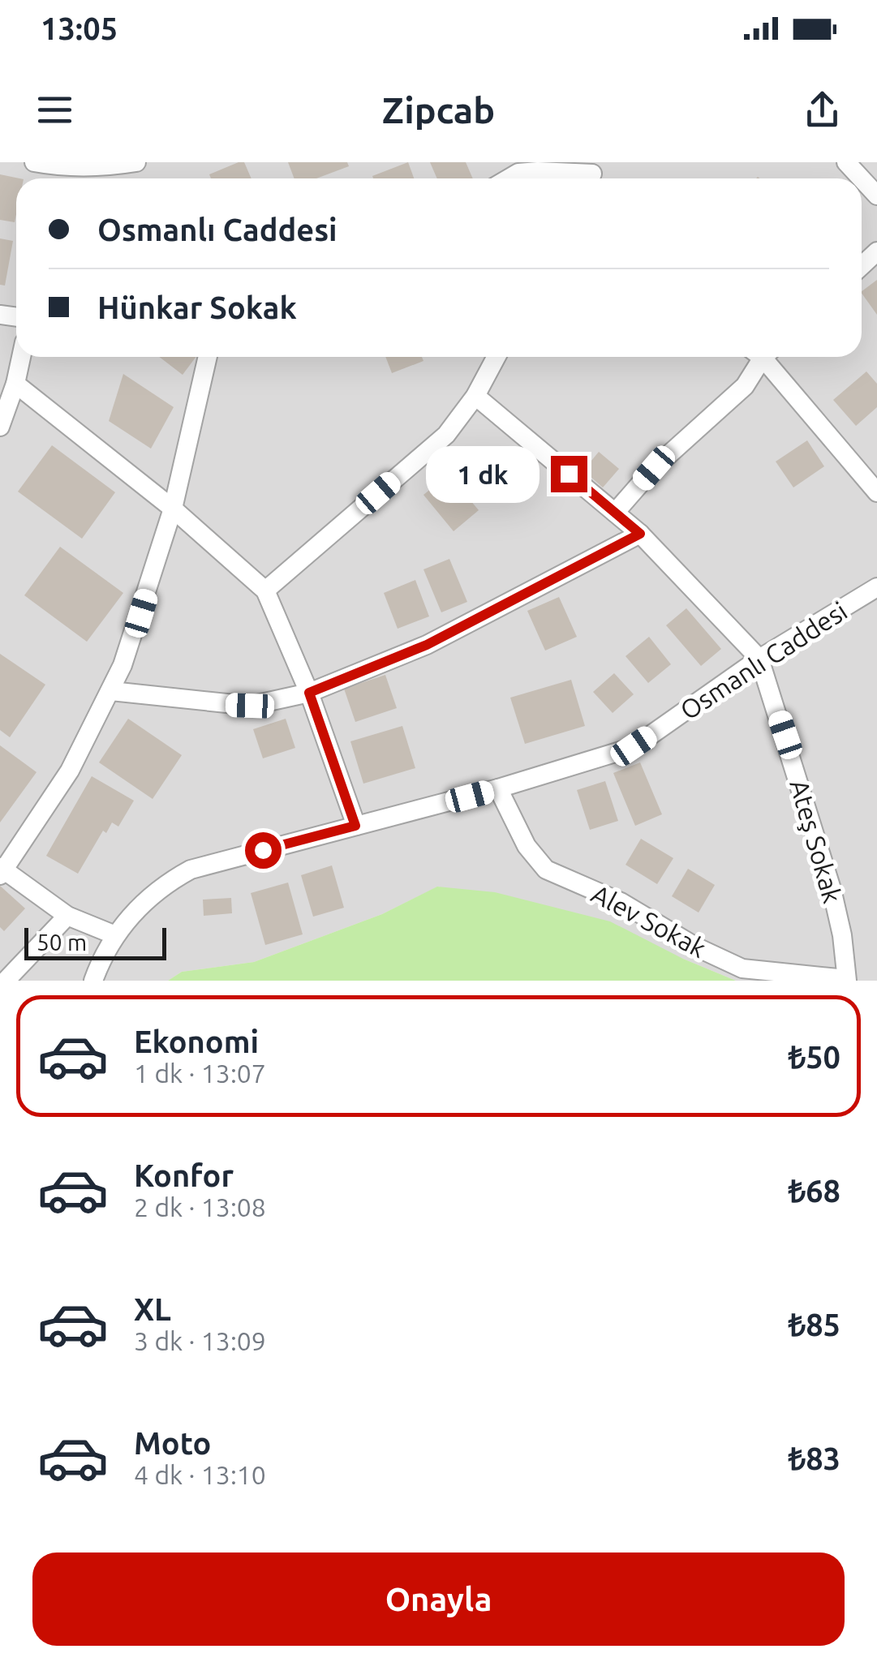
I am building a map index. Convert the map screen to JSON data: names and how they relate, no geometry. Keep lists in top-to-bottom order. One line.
{"streets":{"street":["Osmanlı Caddesi","Ateş Sokak","Alev Sokak"]},"crossings":[["Osmanlı Caddesi","Ateş Sokak"],["Osmanlı Caddesi","Alev Sokak"],["Ateş Sokak","Alev Sokak"]],"scale_bar":"50 m","page":{"status":"13:05","header":"Zipcab","banner":["Osmanlı Caddesi","Hünkar Sokak"],"bubble":"1 dk","scale":"50 m","list":[{"name":"Ekonomi","note":"1 dk · 13:07","value":"₺50"},{"name":"Konfor","note":"2 dk · 13:08","value":"₺68"},{"name":"XL","note":"3 dk · 13:09","value":"₺85"},{"name":"Moto","note":"4 dk · 13:10","value":"₺83"}],"buttons":"Onayla"}}
